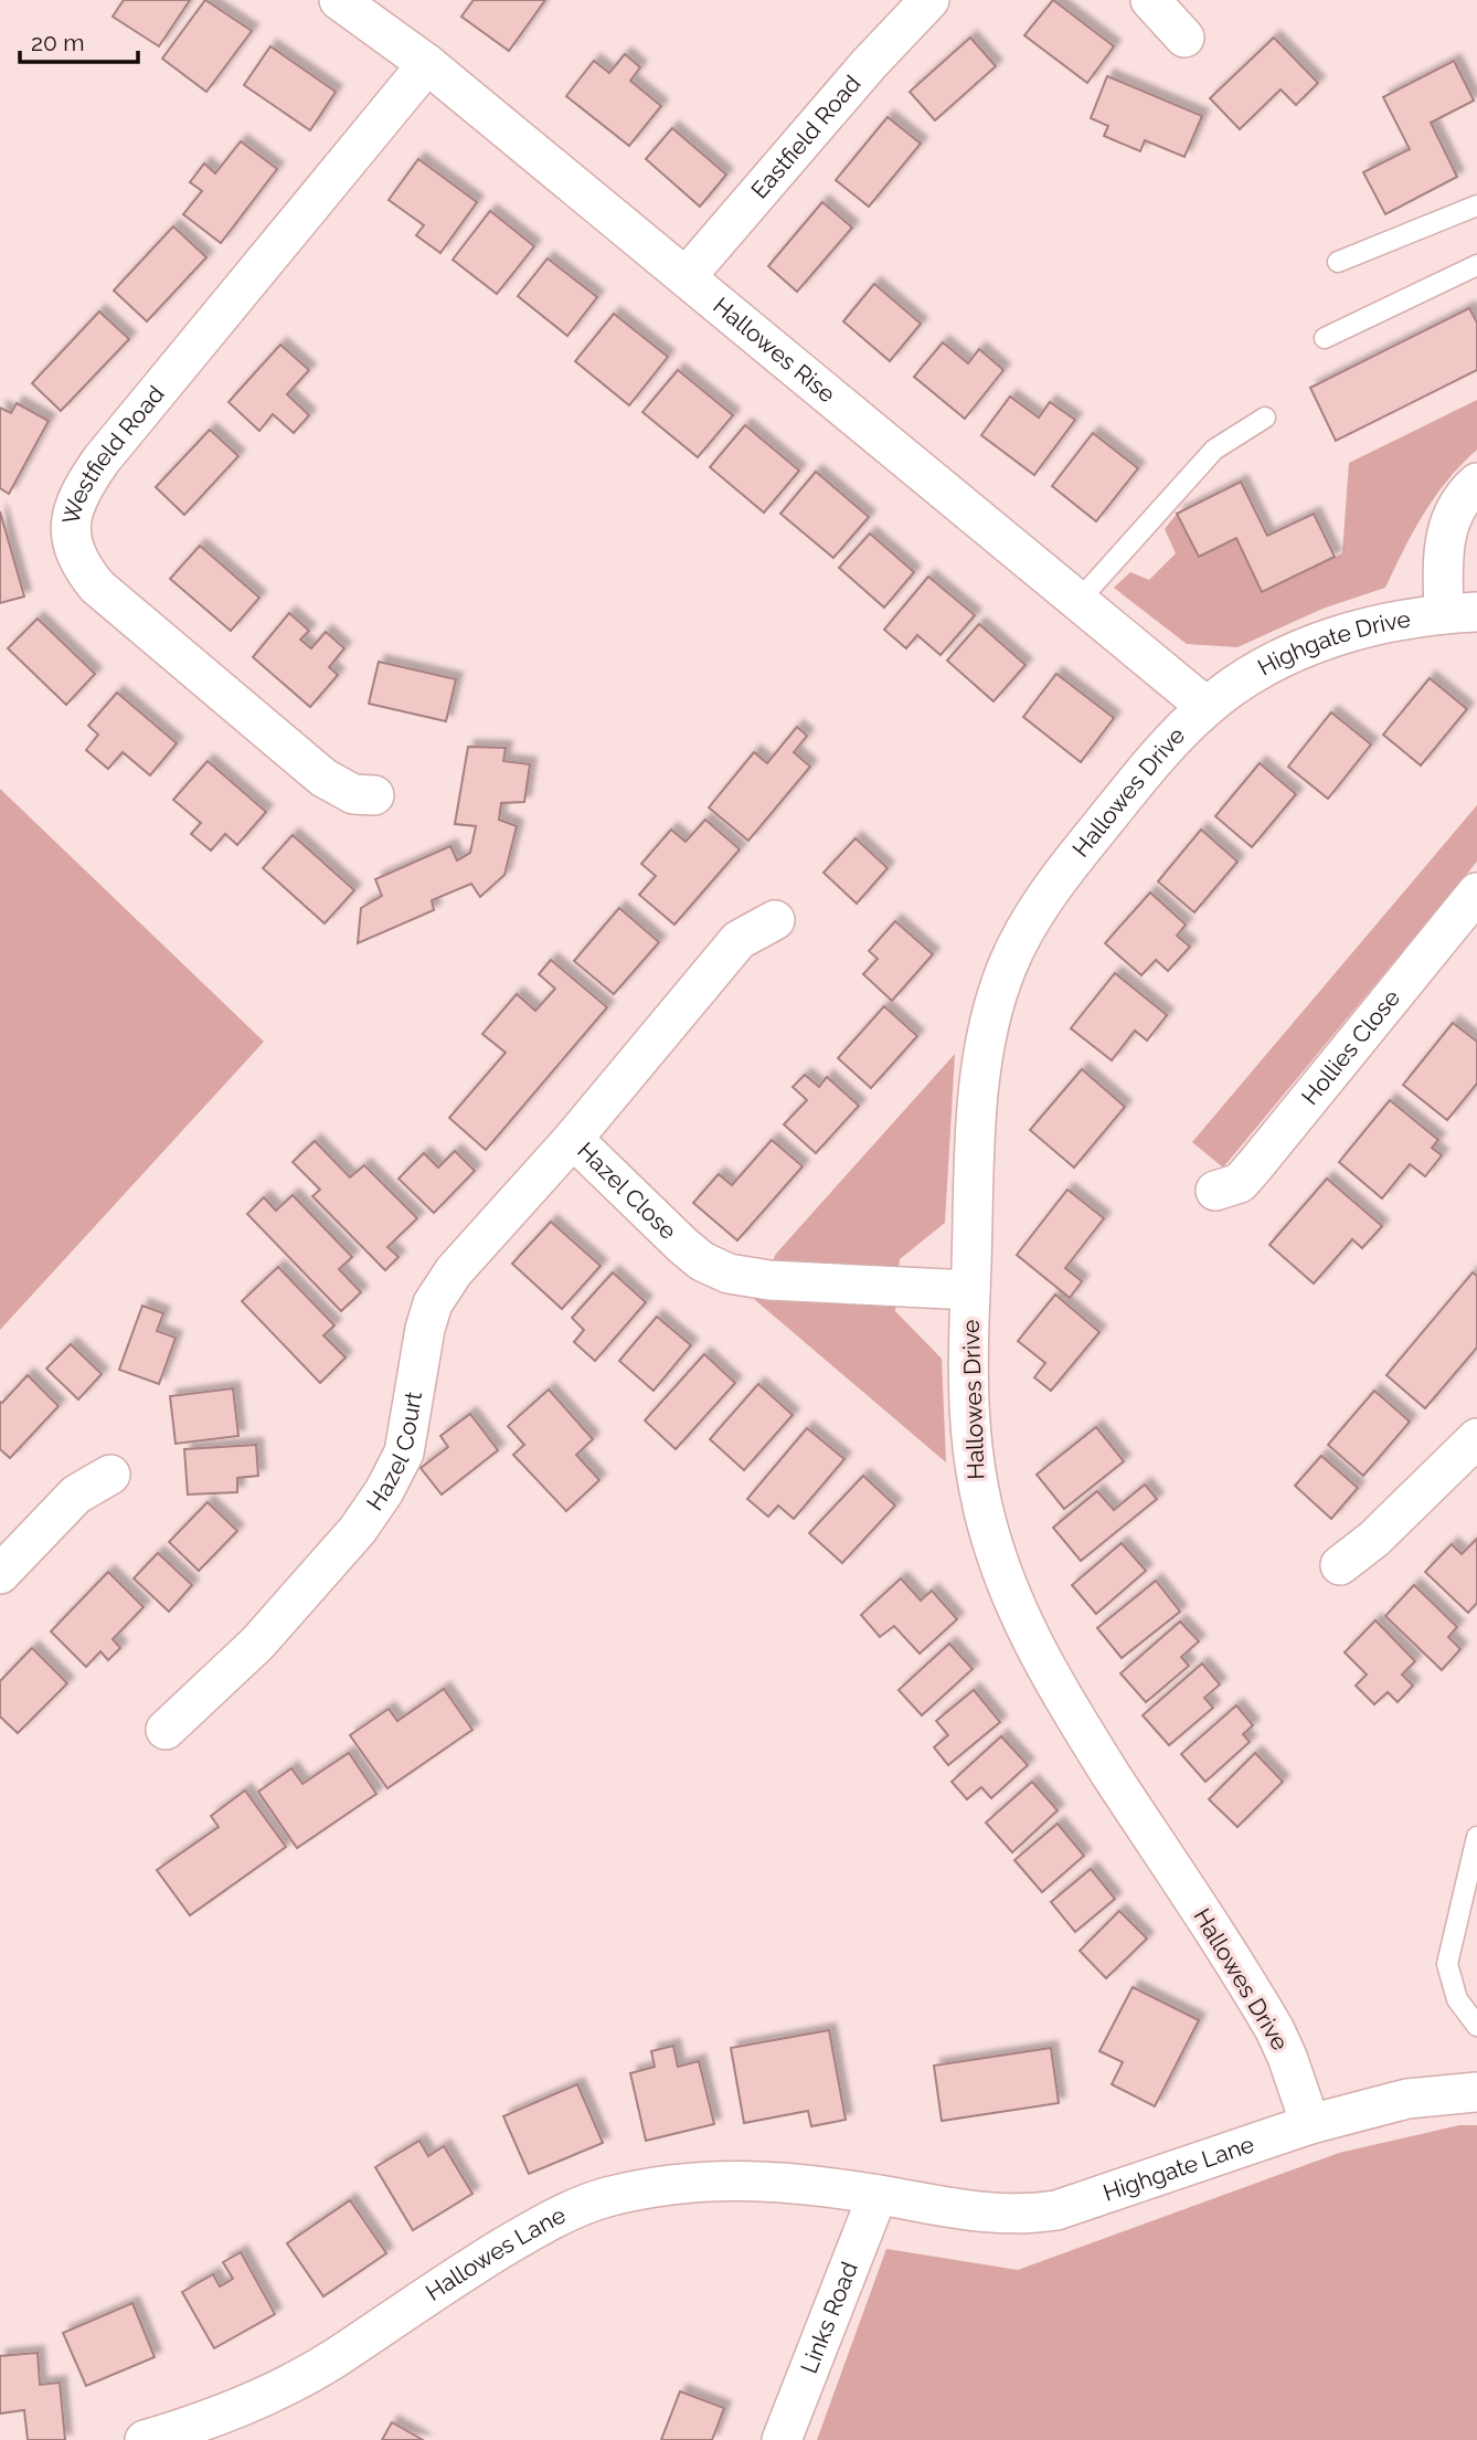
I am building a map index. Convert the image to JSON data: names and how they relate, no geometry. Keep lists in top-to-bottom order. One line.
{"streets":{"street":["Eastfield Road","Hallowes Rise","Westfield Road","Highgate Drive","Hallowes Drive","Hollies Close","Hazel Close","Hazel Court","Highgate Lane","Hallowes Lane","Links Road"]},"crossings":[["Eastfield Road","Hallowes Rise"],["Hallowes Rise","Westfield Road"],["Hallowes Rise","Highgate Drive"],["Hallowes Rise","Hallowes Drive"],["Highgate Drive","Hallowes Drive"],["Hallowes Drive","Hazel Close"],["Hallowes Drive","Highgate Lane"],["Hazel Close","Hazel Court"],["Highgate Lane","Hallowes Lane"],["Highgate Lane","Links Road"],["Hallowes Lane","Links Road"]],"scale_bar":"20 m"}
